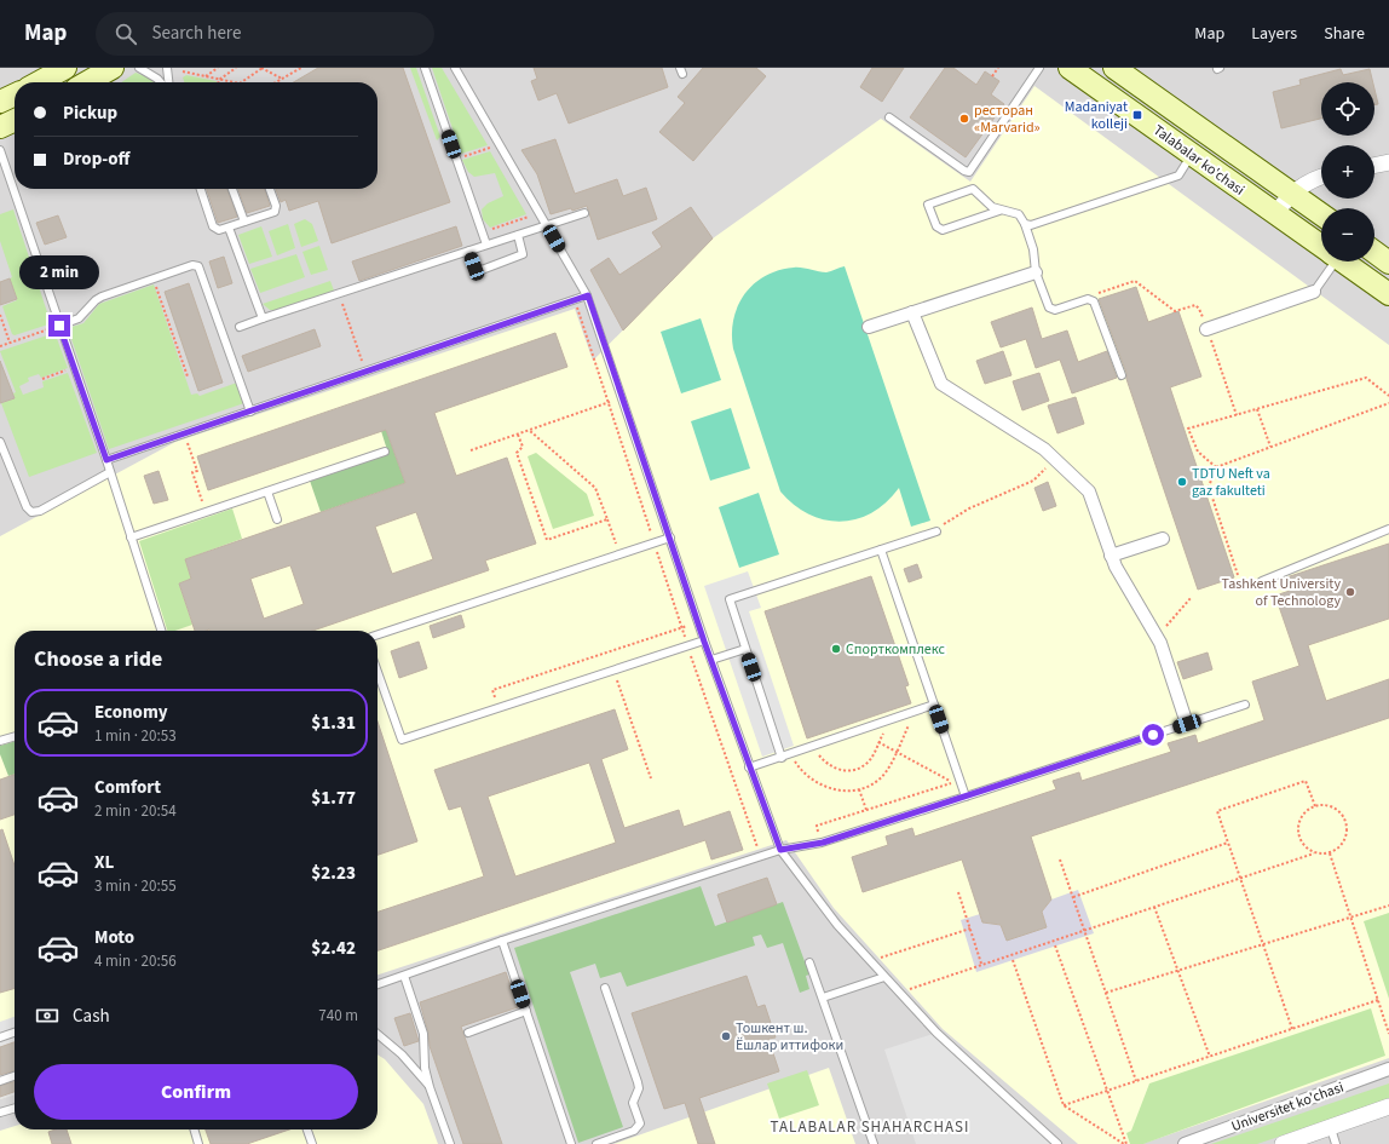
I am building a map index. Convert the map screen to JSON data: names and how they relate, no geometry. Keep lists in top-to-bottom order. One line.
{"streets":{"main road":["Talabalar ko'chasi"],"street":["Universitet ko'chasi"]},"districts":["TALABALAR SHAHARCHASI"],"places":{"transit":["Madaniyat kolleji"],"other":["ресторан «Marvarid»","TDTU Neft va gaz fakulteti","Tashkent University of Technology","Спорткомплекс","Тошкент ш. Ёшлар иттифоки"]},"page":{"header":"Map","search":"Search here","nav":["Map","Layers","Share"],"map_buttons":["+","−"],"banner":["Pickup","Drop-off"],"bubble":"2 min","heading":"Choose a ride","list":[{"name":"Economy","note":"1 min · 20:53","value":"$1.31"},{"name":"Comfort","note":"2 min · 20:54","value":"$1.77"},{"name":"XL","note":"3 min · 20:55","value":"$2.23"},{"name":"Moto","note":"4 min · 20:56","value":"$2.42"}],"pay":["Cash","740 m"],"buttons":"Confirm"}}
